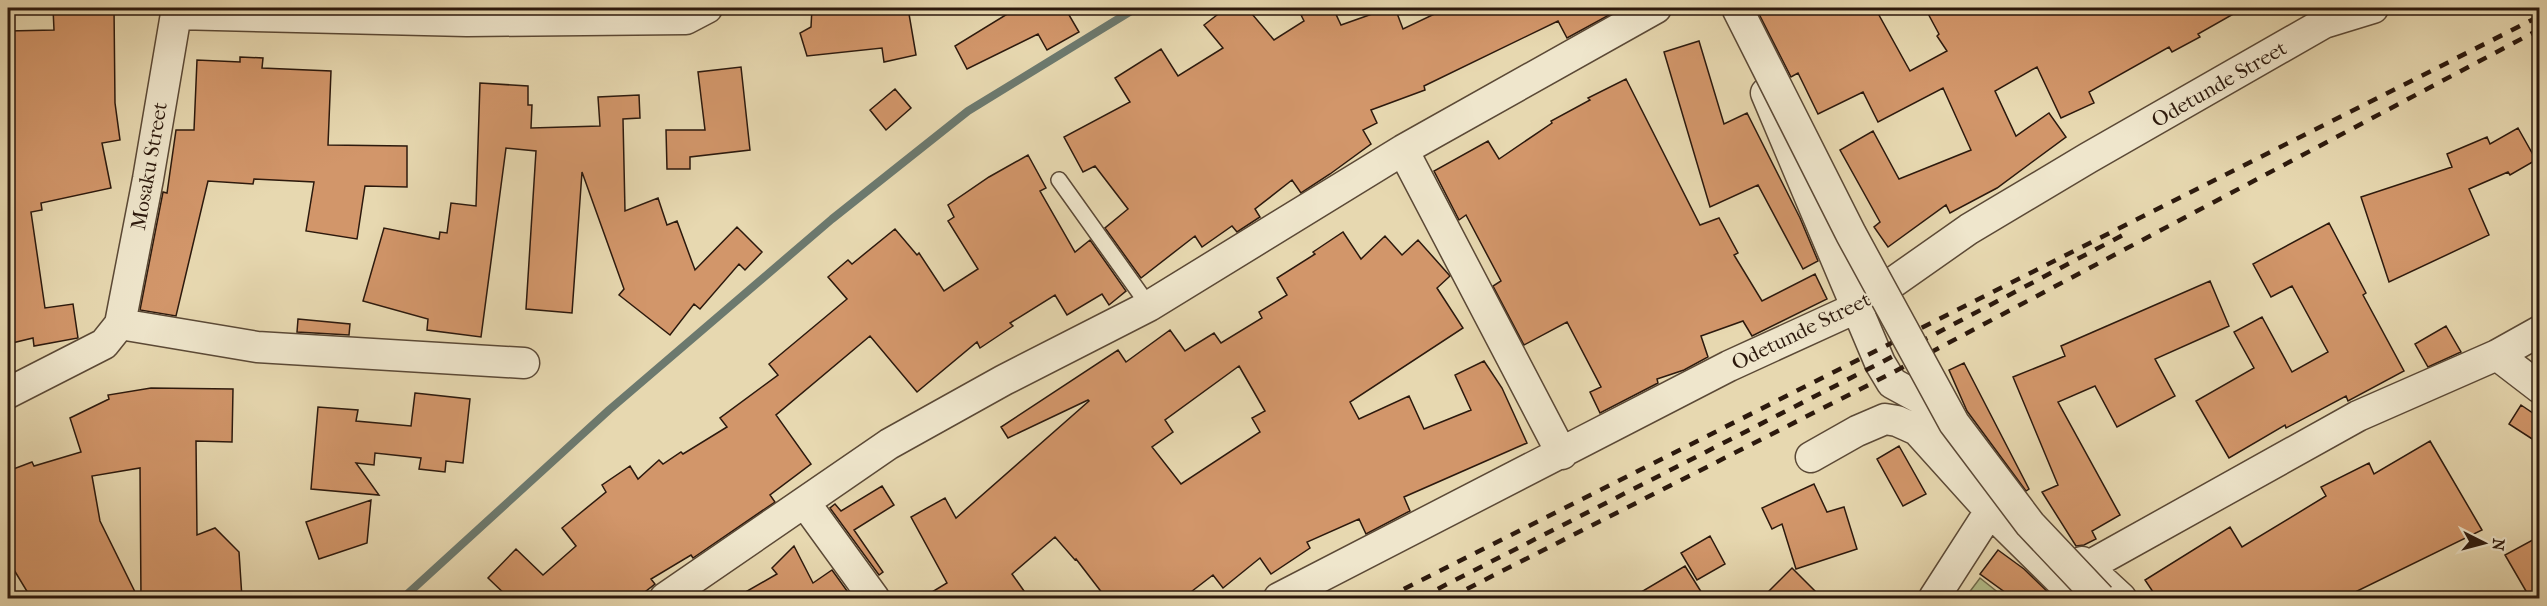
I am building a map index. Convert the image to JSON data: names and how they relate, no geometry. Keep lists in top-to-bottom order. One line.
{"streets":{"street":["Odetunde Street","Mosaku Street"]},"north":"right"}
